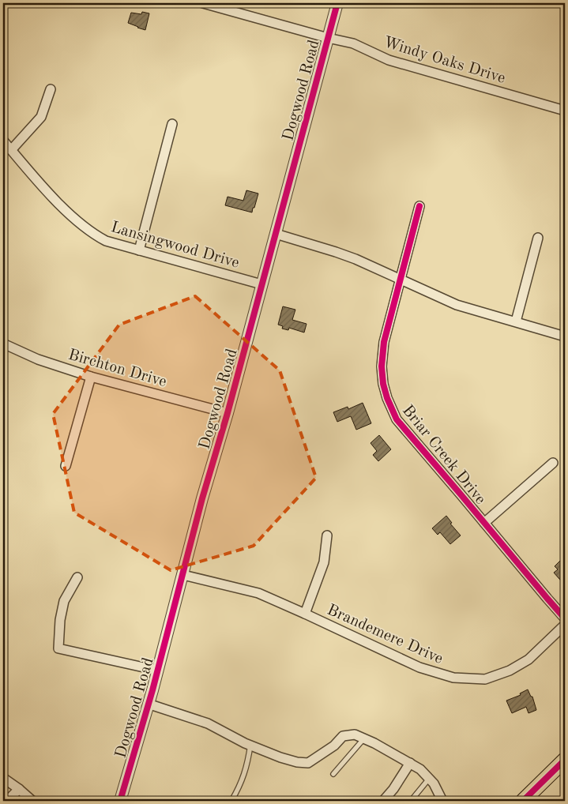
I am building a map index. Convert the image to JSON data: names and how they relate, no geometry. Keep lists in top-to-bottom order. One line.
{"streets":{"street":["Windy Oaks Drive","Dogwood Road","Lansingwood Drive","Birchton Drive","Briar Creek Drive","Brandemere Drive"]},"crossings":[["Windy Oaks Drive","Dogwood Road"],["Dogwood Road","Lansingwood Drive"],["Dogwood Road","Birchton Drive"],["Dogwood Road","Brandemere Drive"]]}
